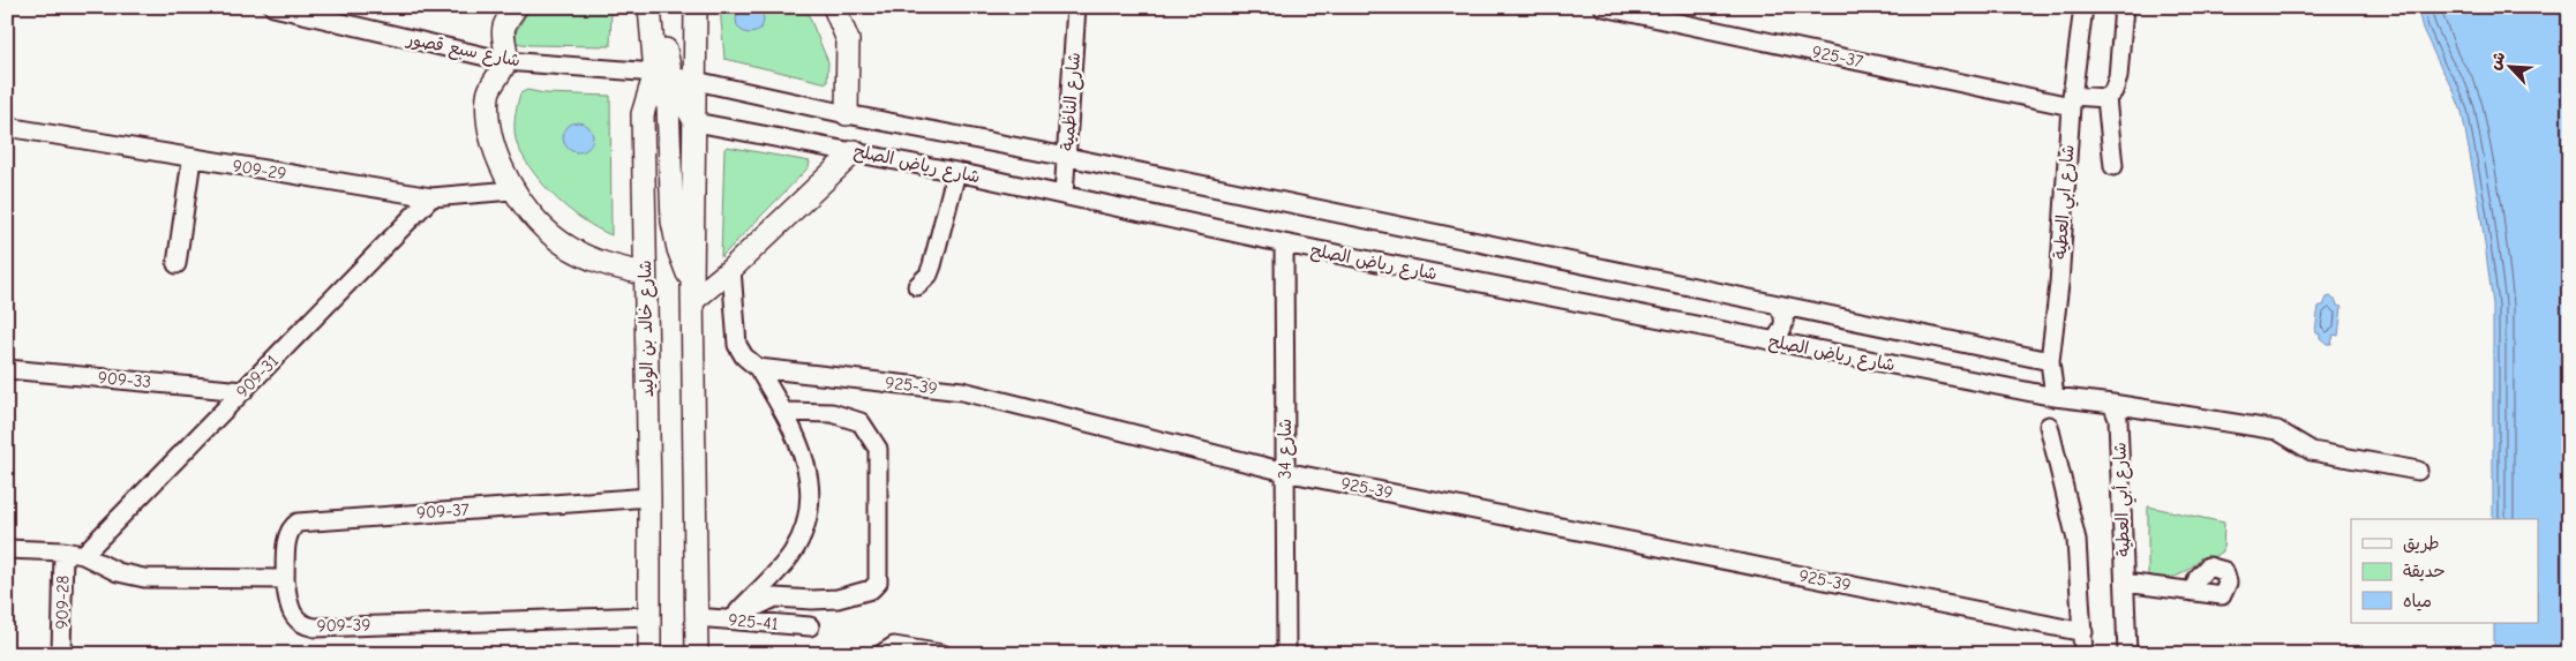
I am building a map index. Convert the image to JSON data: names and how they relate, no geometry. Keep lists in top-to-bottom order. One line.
{"streets":{"main road":["شارع خالد بن الوليد"],"street":["شارع سبع قصور","925-37","شارع الناظمية","شارع رياض الصلح","909-29","شارع ابي العطية","909-31","909-33","925-39","شارع 34","شارع أبي العطية","909-37","909-28","925-41","909-39"]},"crossings":[["شارع سبع قصور","شارع رياض الصلح"],["شارع سبع قصور","شارع خالد بن الوليد"],["925-37","شارع ابي العطية"],["شارع الناظمية","شارع رياض الصلح"],["شارع رياض الصلح","شارع ابي العطية"],["شارع رياض الصلح","شارع 34"],["909-29","909-31"],["شارع خالد بن الوليد","909-37"],["شارع خالد بن الوليد","909-39"],["909-31","909-33"],["925-39","شارع 34"],["909-37","909-39"]],"legend":["طريق","حديقة","مياه"],"north":"top left"}
